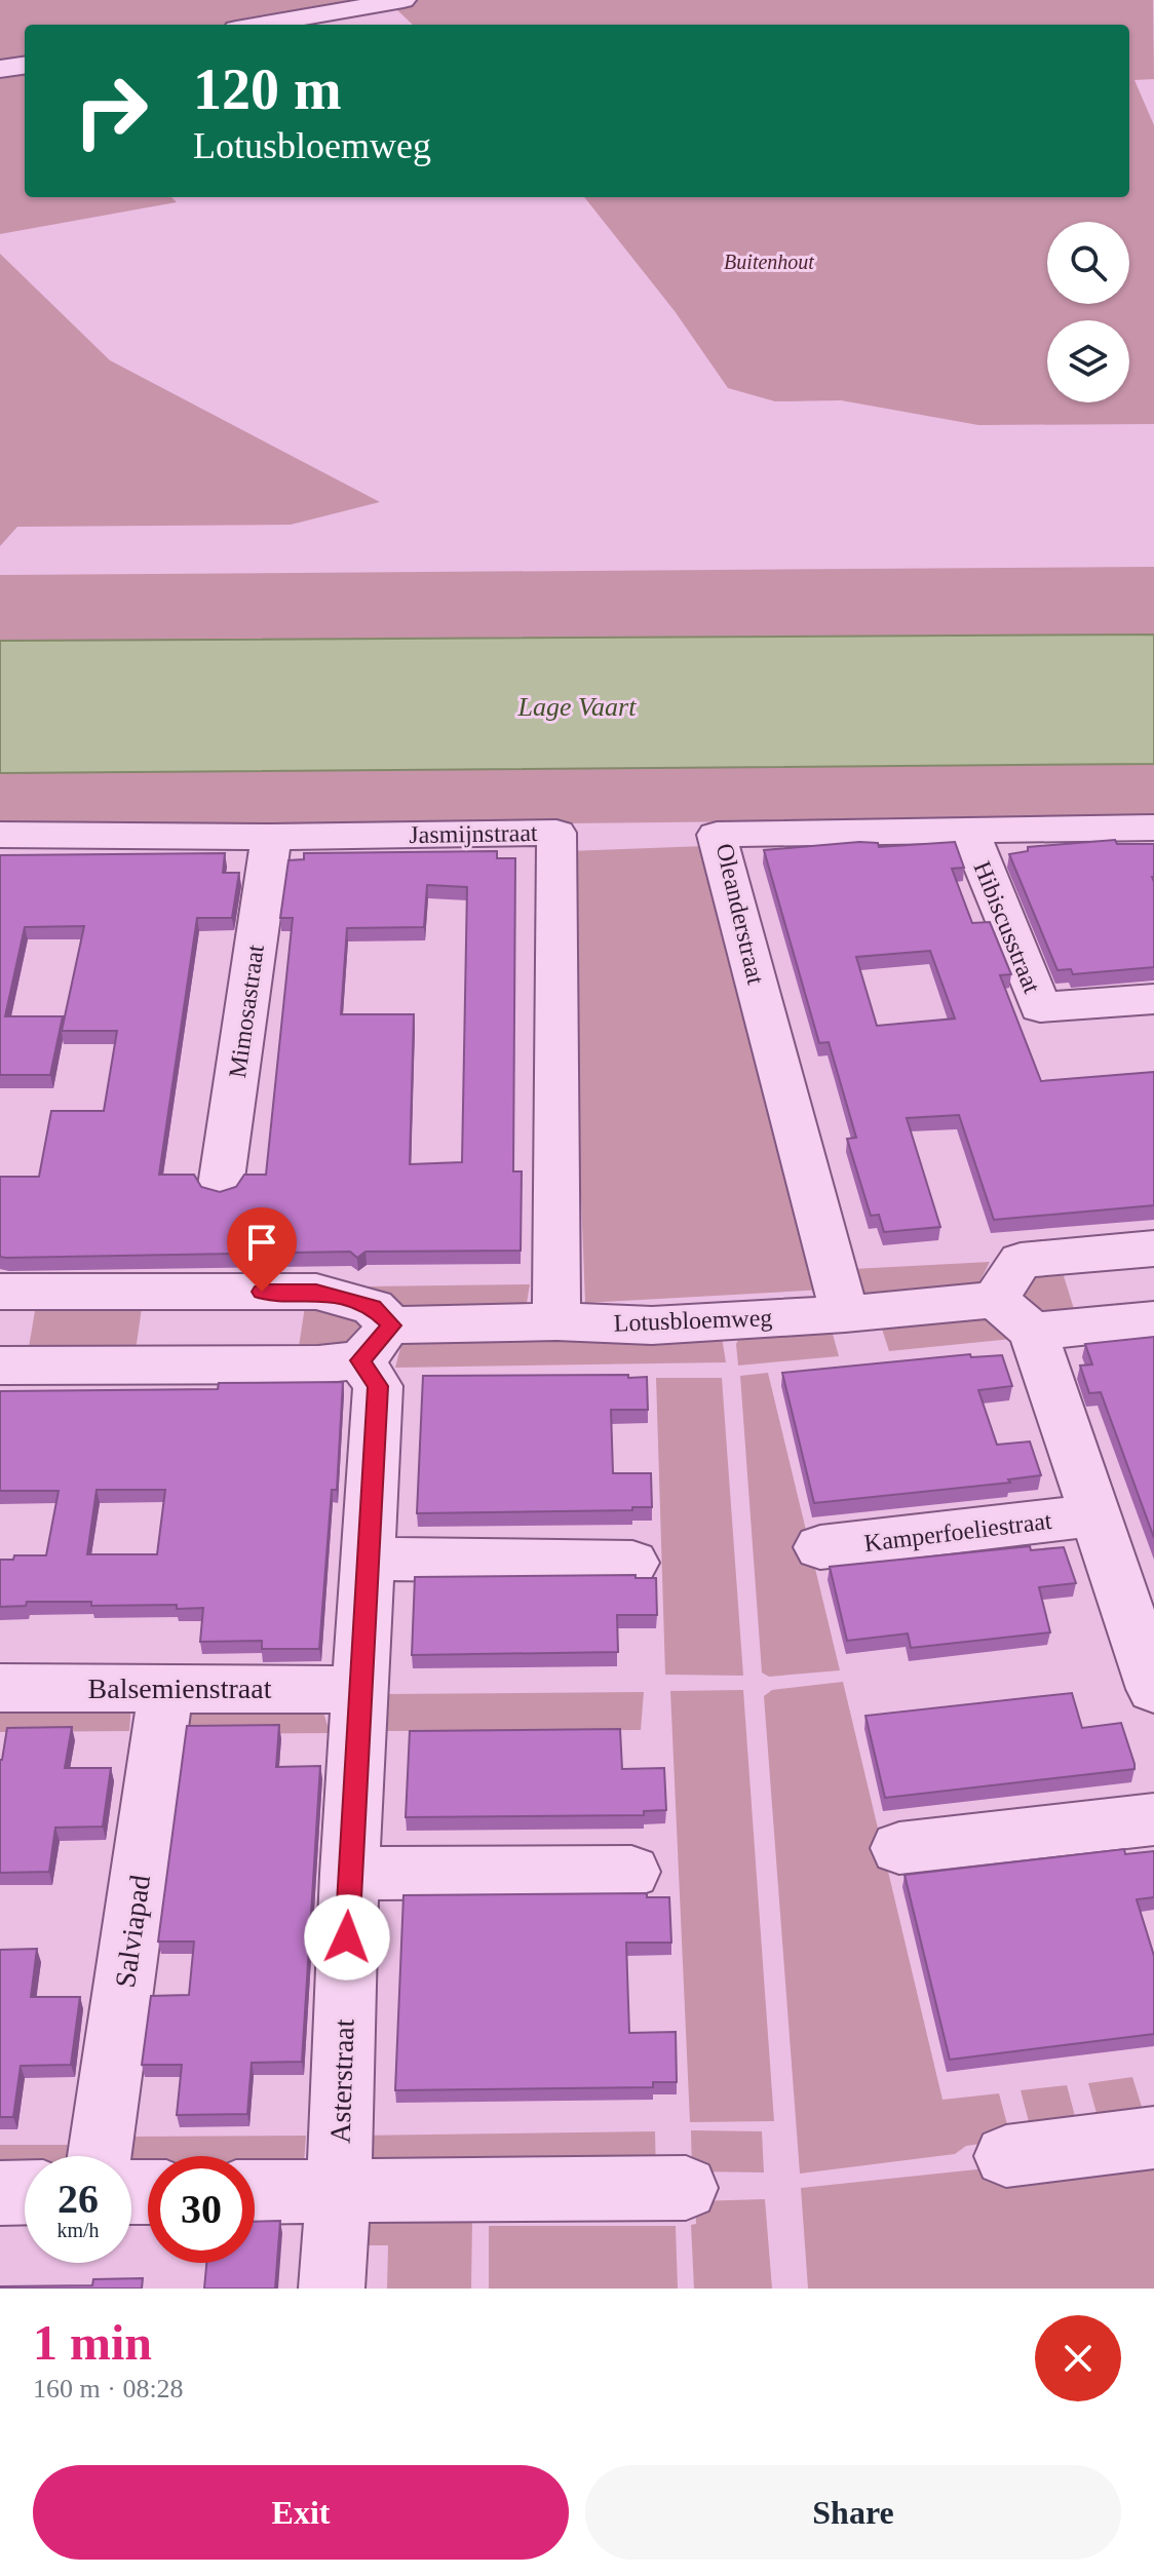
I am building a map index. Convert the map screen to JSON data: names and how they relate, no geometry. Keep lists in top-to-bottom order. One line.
{"streets":{"street":["Jasmijnstraat","Oleanderstraat","Hibiscusstraat","Mimosastraat","Lotusbloemweg","Kamperfoeliestraat","Balsemienstraat","Salviapad","Asterstraat"]},"crossings":[["Jasmijnstraat","Mimosastraat"],["Jasmijnstraat","Lotusbloemweg"],["Oleanderstraat","Hibiscusstraat"],["Oleanderstraat","Lotusbloemweg"],["Lotusbloemweg","Asterstraat"],["Balsemienstraat","Salviapad"],["Balsemienstraat","Asterstraat"]],"water":["Lage Vaart"],"parks":["Buitenhout"],"page":{"turn":["120 m","Lotusbloemweg"],"speed":"26 km/h","limit":"30","heading":["1 min","160 m · 08:28"],"buttons":["Exit","Share"]}}
